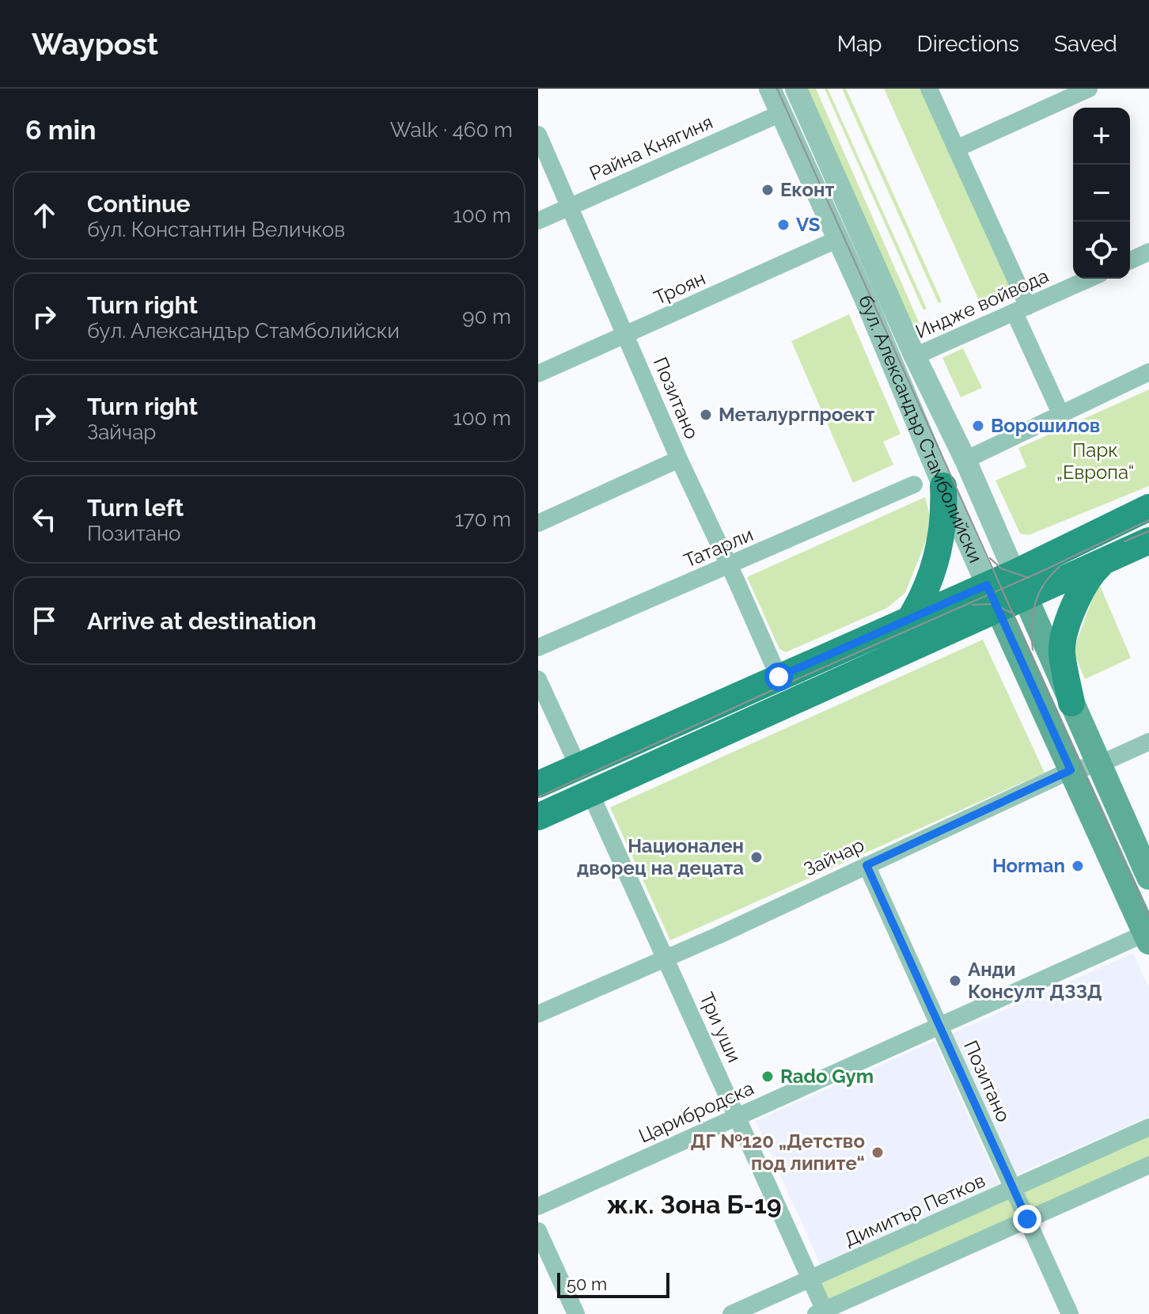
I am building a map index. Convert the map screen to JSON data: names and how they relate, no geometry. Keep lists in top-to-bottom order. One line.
{"streets":{"main road":["бул. Александър Стамболийски"],"street":["Райна Княгиня","Троян","Индже войвода","Позитано","Татарли","Зайчар","Три уши","Царибродска","Димитър Петков"]},"crossings":[["Райна Княгиня","Позитано"],["Райна Княгиня","бул. Александър Стамболийски"],["Троян","Позитано"],["Троян","бул. Александър Стамболийски"],["Индже войвода","бул. Александър Стамболийски"],["Позитано","Татарли"],["Позитано","Зайчар"],["Позитано","Царибродска"],["Позитано","Димитър Петков"],["бул. Александър Стамболийски","Зайчар"],["бул. Александър Стамболийски","Царибродска"],["Зайчар","Три уши"],["Три уши","Царибродска"],["Три уши","Димитър Петков"]],"districts":["ж.к. Зона Б-19"],"parks":["Парк „Европа“"],"places":["Еконт","VS","Металургпроект","Ворошилов","Национален дворец на децата","Horman","Анди Консулт ДЗЗД","Rado Gym","ДГ №120 „Детство под липите“"],"scale_bar":"50 m","page":{"header":"Waypost","nav":["Map","Directions","Saved"],"heading":["6 min","Walk · 460 m"],"map_buttons":["+","−"],"list":[["Continue","бул. Константин Величков","100 m"],["Turn right","бул. Александър Стамболийски","90 m"],["Turn right","Зайчар","100 m"],["Turn left","Позитано","170 m"],"Arrive at destination"],"scale":"50 m"}}
